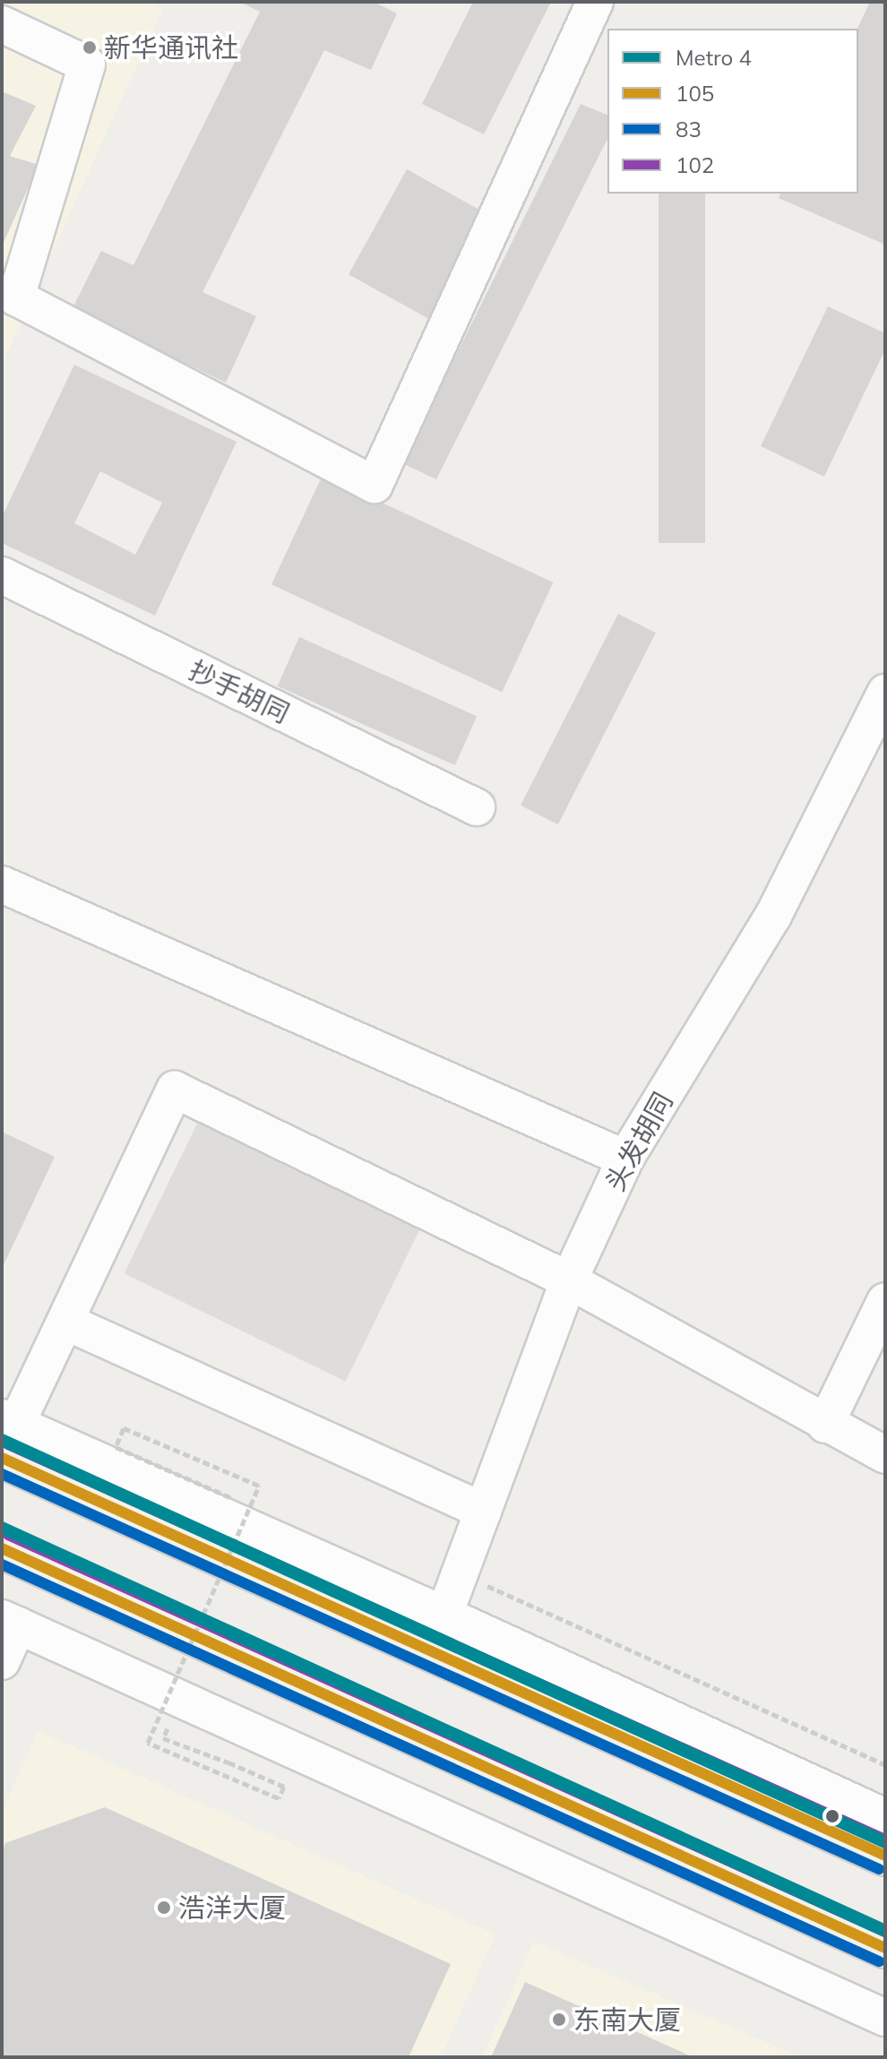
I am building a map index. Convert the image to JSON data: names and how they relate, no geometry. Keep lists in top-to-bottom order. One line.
{"streets":{"street":["抄手胡同","头发胡同"]},"places":["新华通讯社","浩洋大厦","东南大厦"],"lines":["metro line 4","transit line 102","transit line 105","transit line 83"],"legend":["Metro 4","105","83","102"]}
